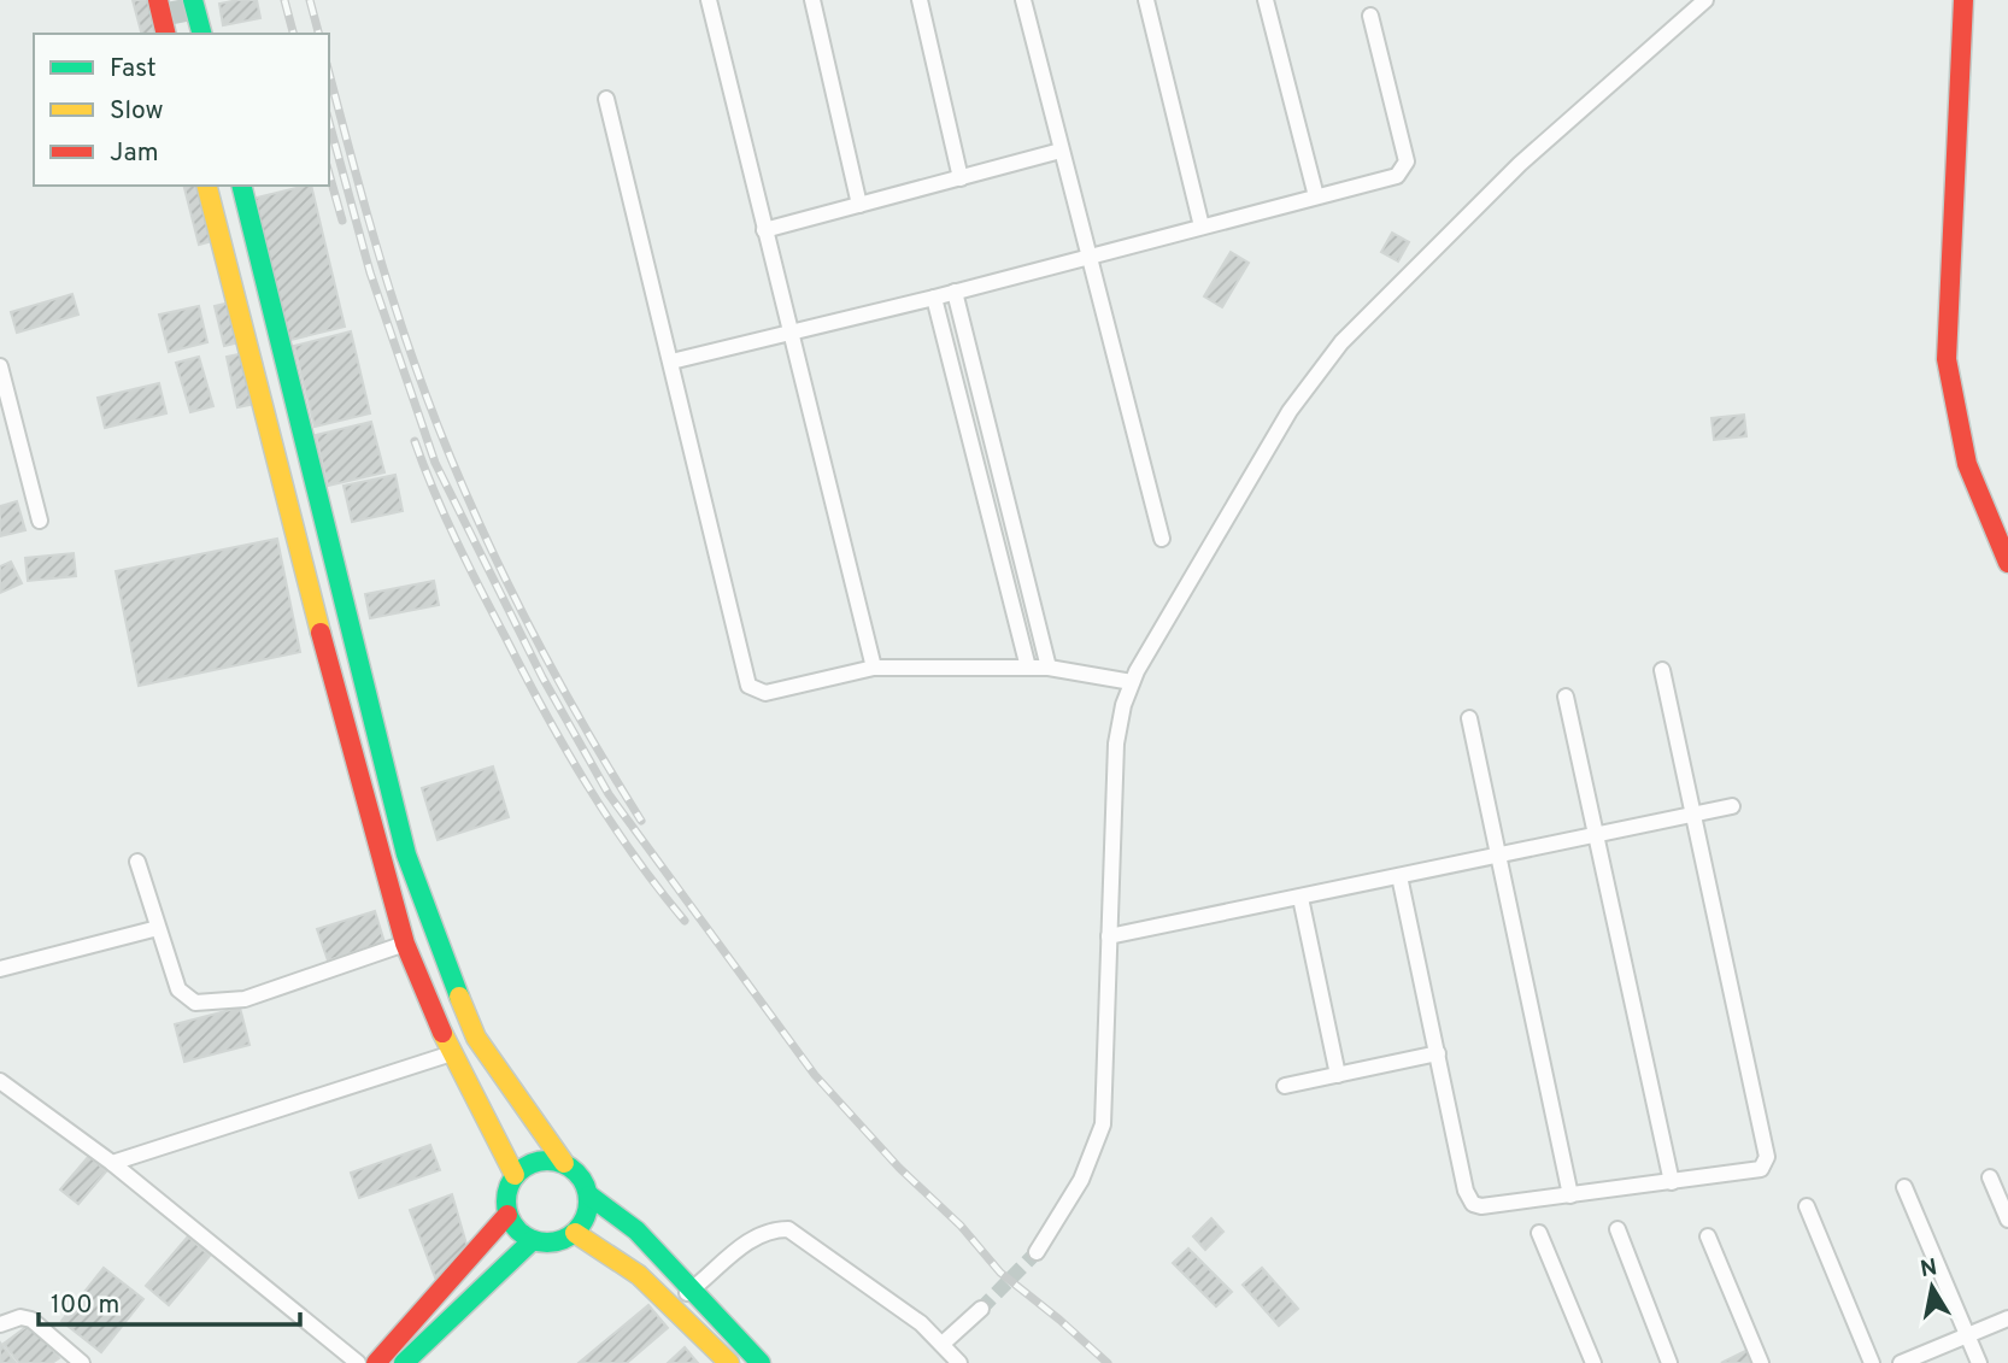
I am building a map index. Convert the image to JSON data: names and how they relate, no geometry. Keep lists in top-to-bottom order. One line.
{"legend":["Fast","Slow","Jam"],"scale_bar":"100 m","north":"top"}
